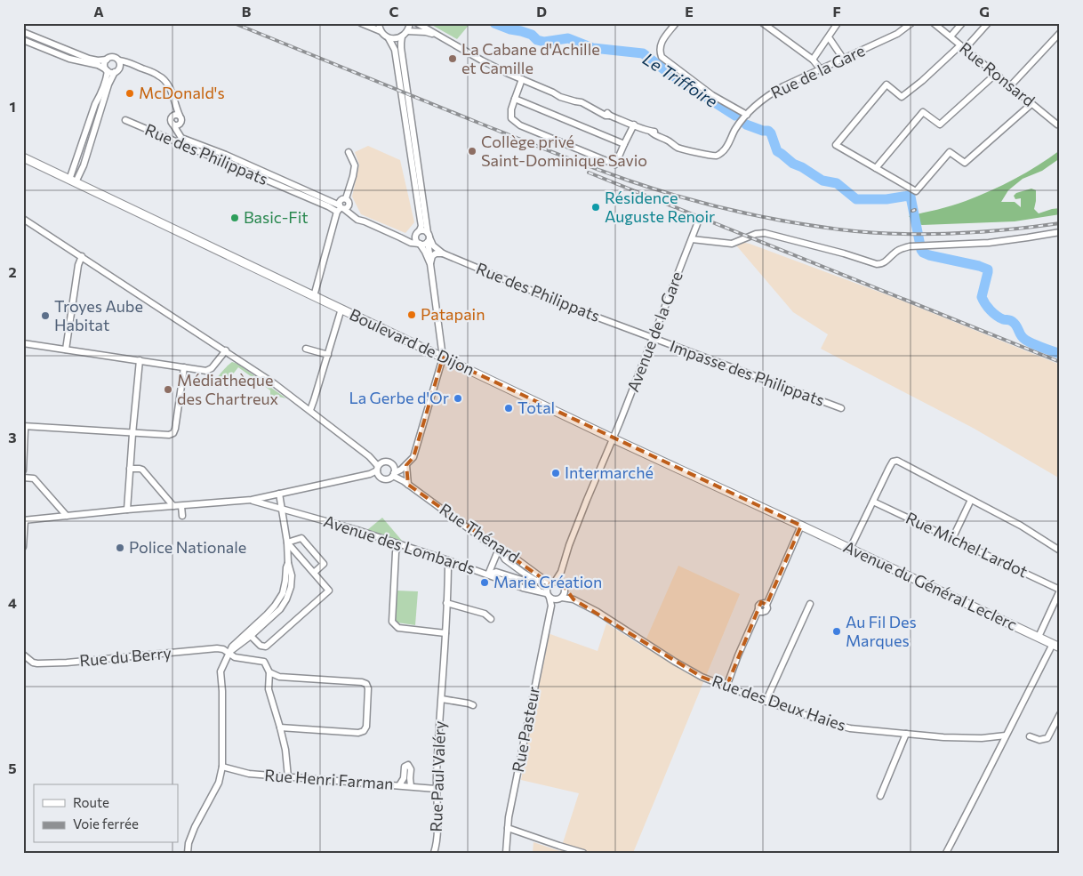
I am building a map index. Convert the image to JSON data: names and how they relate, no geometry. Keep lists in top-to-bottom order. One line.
{"streets":{"main road":["Boulevard de Dijon","Avenue du Général Leclerc"],"street":["Rue de la Gare","Rue Ronsard","Rue des Philippats","Avenue de la Gare","Impasse des Philippats","Rue Thénard","Avenue des Lombards","Rue Michel Lardot","Rue du Berry","Rue des Deux Haies","Rue Pasteur","Rue Paul Valéry","Rue Henri Farman"]},"crossings":[["Rue des Philippats","Avenue de la Gare"],["Rue des Philippats","Impasse des Philippats"],["Avenue de la Gare","Boulevard de Dijon"],["Avenue de la Gare","Impasse des Philippats"],["Avenue de la Gare","Rue Thénard"],["Avenue de la Gare","Avenue des Lombards"],["Avenue de la Gare","Rue des Deux Haies"],["Avenue de la Gare","Rue Pasteur"],["Boulevard de Dijon","Avenue du Général Leclerc"],["Rue Thénard","Avenue des Lombards"],["Rue Thénard","Rue des Deux Haies"],["Rue Thénard","Rue Pasteur"],["Avenue des Lombards","Rue des Deux Haies"],["Avenue des Lombards","Rue Pasteur"],["Avenue des Lombards","Rue Paul Valéry"],["Rue des Deux Haies","Rue Pasteur"],["Rue Paul Valéry","Rue Henri Farman"]],"water":["Le Triffoire"],"places":["La Cabane d'Achille et Camille","McDonald's","Collège privé Saint-Dominique Savio","Résidence Auguste Renoir","Basic-Fit","Patapain","Troyes Aube Habitat","Médiathèque des Chartreux","La Gerbe d'Or","Total","Intermarché","Police Nationale","Marie Création","Au Fil Des Marques"],"legend":["Route","Voie ferrée"],"grid":{"columns":["A","B","C","D","E","F","G"],"rows":["1","2","3","4","5"]}}
